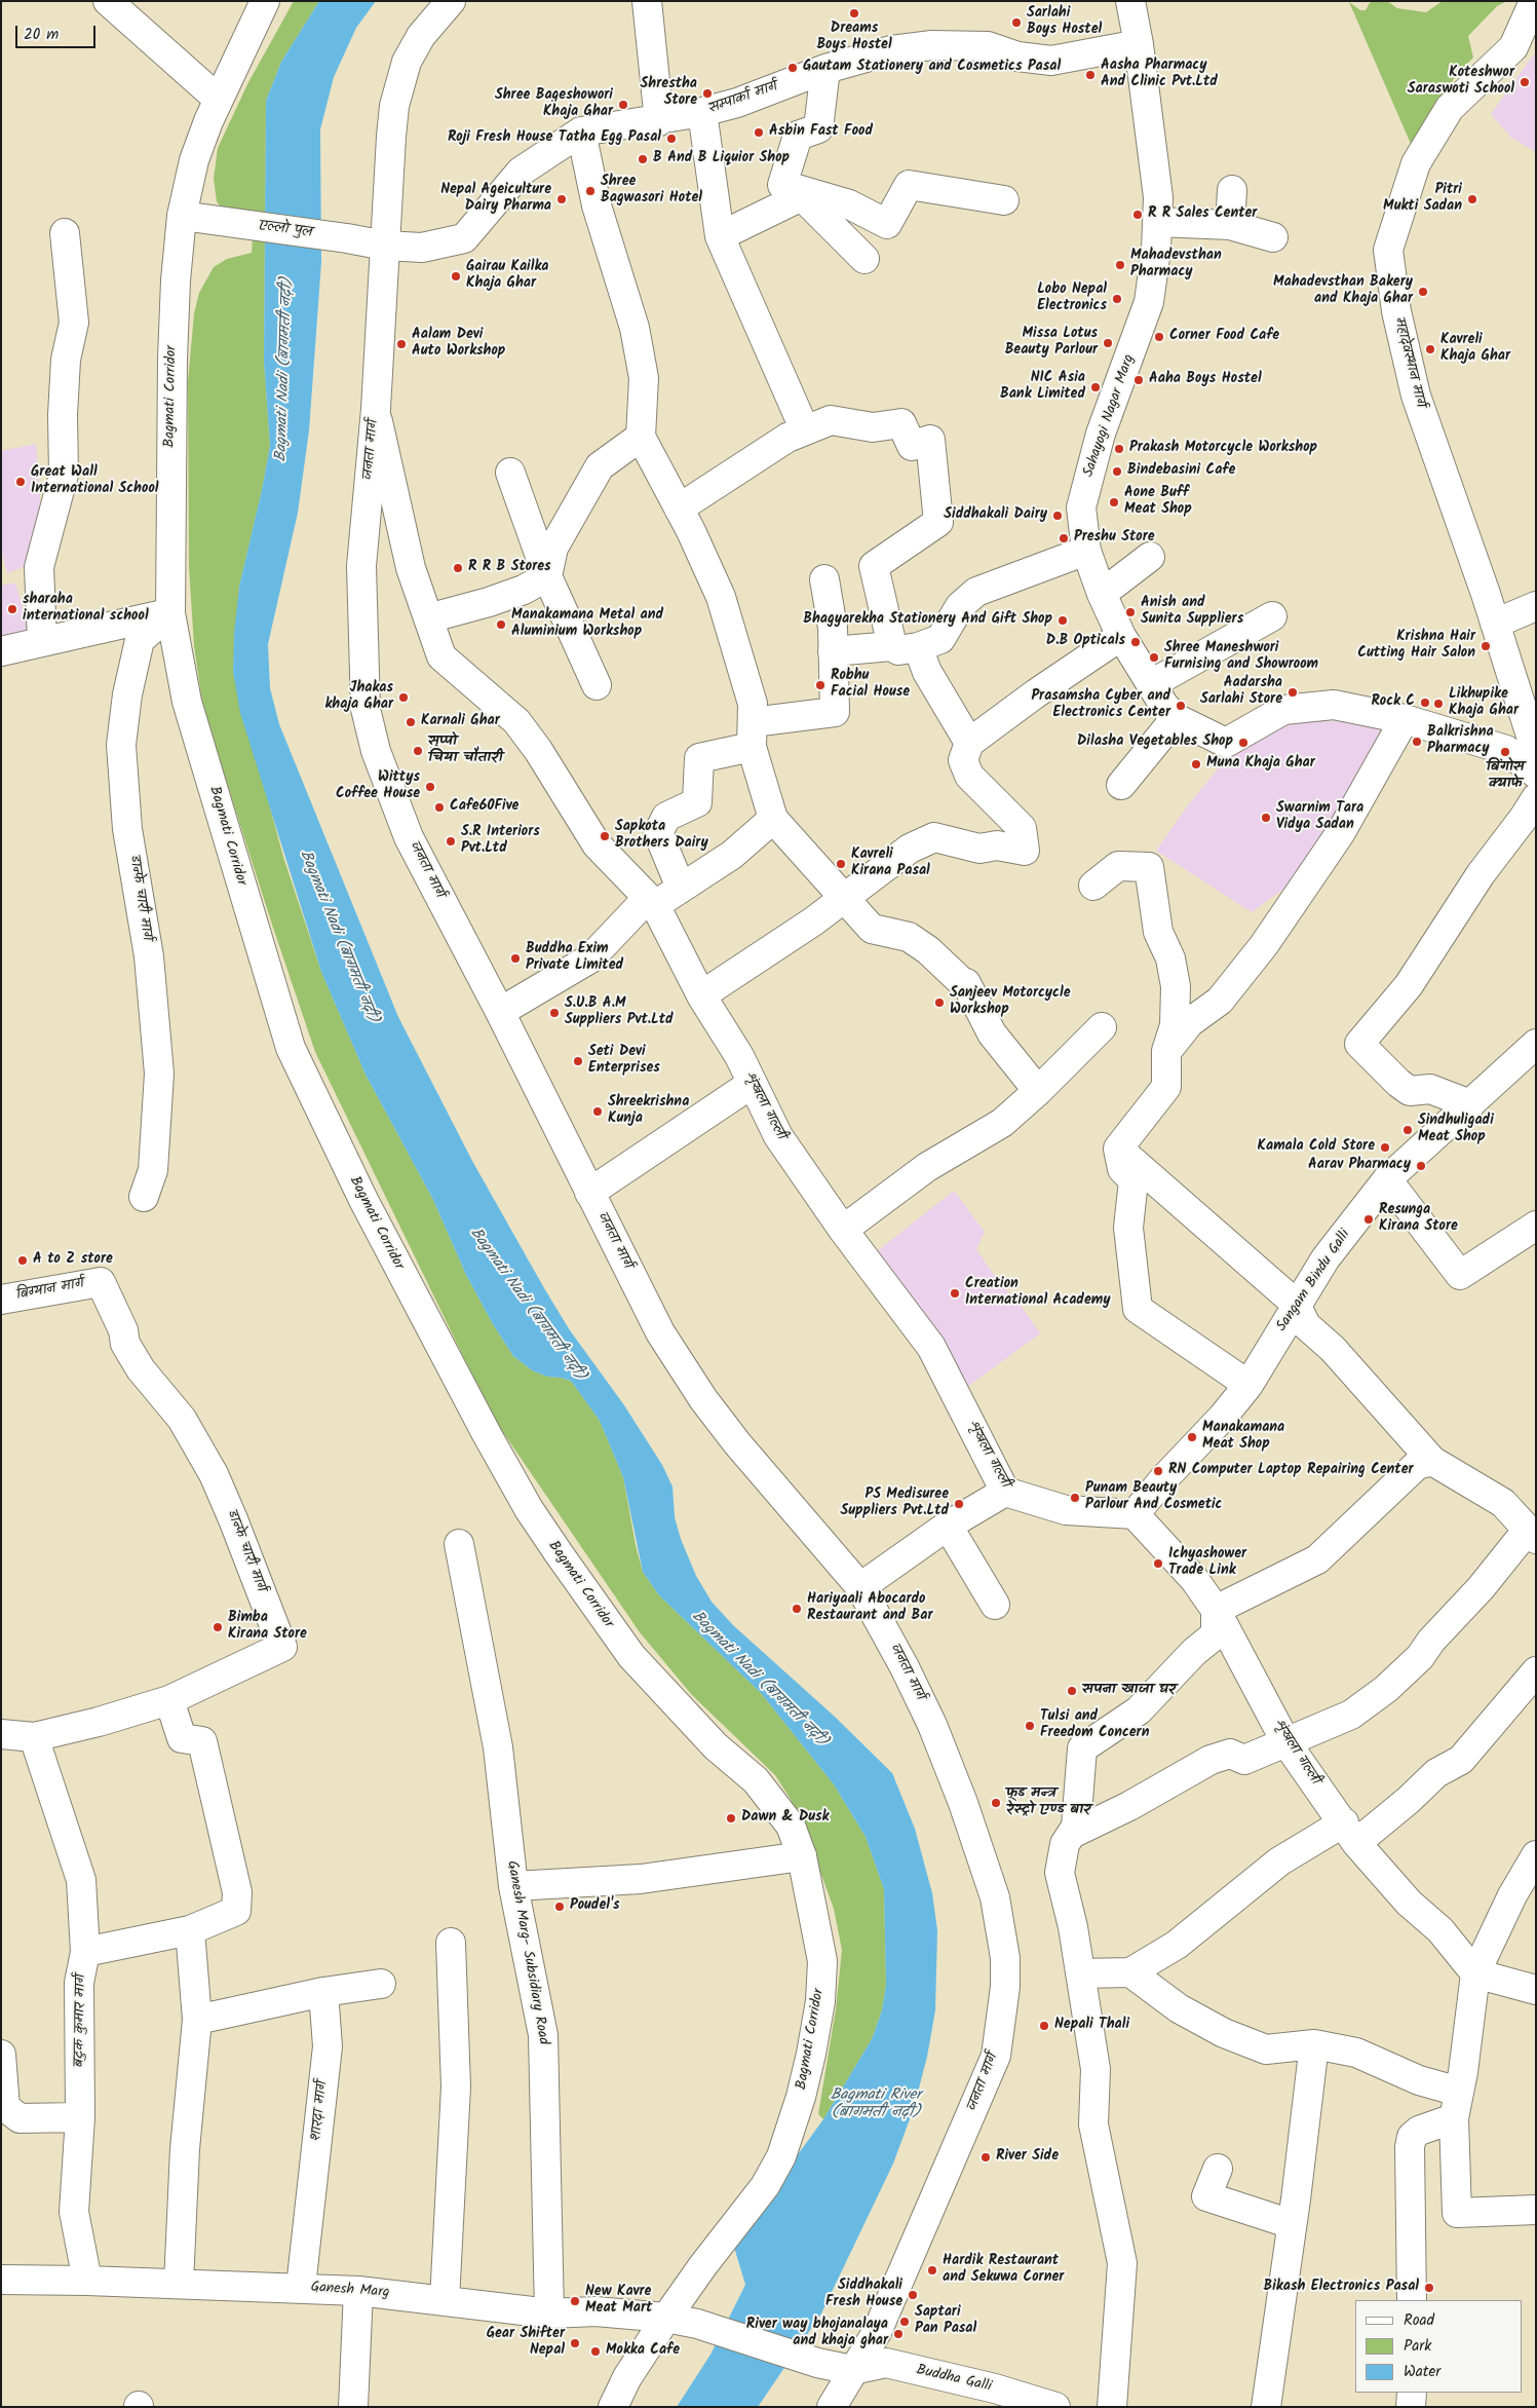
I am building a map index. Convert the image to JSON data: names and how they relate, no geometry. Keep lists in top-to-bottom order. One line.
{"streets":{"street":["सम्पार्का मार्ग","एल्लो पुल","महादेवस्थान मार्ग","Bagmati Corridor","Sahayogi Nagar Marg","जनता मार्ग","डान्फे चारी मार्ग","शृंखला गल्ली","Sangam Bindu Galli","बिग्यान मार्ग","Ganesh Marg- Subsidiary Road","बटुक कुमार मार्ग","शारदा मार्ग","Ganesh Marg","Buddha Galli"]},"crossings":[["सम्पार्का मार्ग","एल्लो पुल"],["सम्पार्का मार्ग","Sahayogi Nagar Marg"],["सम्पार्का मार्ग","जनता मार्ग"],["एल्लो पुल","Bagmati Corridor"],["एल्लो पुल","जनता मार्ग"],["Bagmati Corridor","डान्फे चारी मार्ग"],["Bagmati Corridor","Ganesh Marg"],["जनता मार्ग","शृंखला गल्ली"],["जनता मार्ग","Ganesh Marg"],["जनता मार्ग","Buddha Galli"],["डान्फे चारी मार्ग","बिग्यान मार्ग"],["डान्फे चारी मार्ग","बटुक कुमार मार्ग"],["शृंखला गल्ली","Sangam Bindu Galli"],["Ganesh Marg- Subsidiary Road","Ganesh Marg"],["बटुक कुमार मार्ग","Ganesh Marg"],["शारदा मार्ग","Ganesh Marg"],["Ganesh Marg","Buddha Galli"]],"water":["Bagmati Nadi (बागमती नदी)","Bagmati River (बागमती नदी)"],"places":["Dreams Boys Hostel","Sarlahi Boys Hostel","Gautam Stationery and Cosmetics Pasal","Aasha Pharmacy And Clinic Pvt.Ltd","Koteshwor Saraswoti School","Shrestha Store","Shree Bageshowori Khaja Ghar","Asbin Fast Food","Roji Fresh House Tatha Egg Pasal","B And B Liquior Shop","Shree Bagwasori Hotel","Nepal Ageiculture Dairy Pharma","Pitri Mukti Sadan","R R Sales Center","Mahadevsthan Pharmacy","Gairau Kailka Khaja Ghar","Mahadevsthan Bakery and Khaja Ghar","Lobo Nepal Electronics","Corner Food Cafe","Missa Lotus Beauty Parlour","Aalam Devi Auto Workshop","Kavreli Khaja Ghar","Aaha Boys Hostel","NIC Asia Bank Limited","Prakash Motorcycle Workshop","Bindebasini Cafe","Great Wall International School","Aone Buff Meat Shop","Siddhakali Dairy","Preshu Store","R R B Stores","sharaha international school","Anish and Sunita Suppliers","Bhagyarekha Stationery And Gift Shop","Manakamana Metal and Aluminium Workshop","D.B Opticals","Krishna Hair Cutting Hair Salon","Shree Maneshwori Furnising and Showroom","Robhu Facial House","Aadarsha Sarlahi Store","Jhakas khaja Ghar","Rock C","Likhupike Khaja Ghar","Prasamsha Cyber and Electronics Center","Karnali Ghar","Balkrishna Pharmacy","Dilasha Vegetables Shop","सुप्पो चिया चौतारी","बिंगोस क्याफे","Muna Khaja Ghar","Wittys Coffee House","Cafe60Five","Swarnim Tara Vidya Sadan","Sapkota Brothers Dairy","S.R Interiors Pvt.Ltd","Kavreli Kirana Pasal","Buddha Exim Private Limited","Sanjeev Motorcycle Workshop","S.U.B A.M Suppliers Pvt.Ltd","Seti Devi Enterprises","Shreekrishna Kunja","Sindhuligadi Meat Shop","Kamala Cold Store","Aarav Pharmacy","Resunga Kirana Store","A to Z store","Creation International Academy","Manakamana Meat Shop","RN Computer Laptop Repairing Center","Punam Beauty Parlour And Cosmetic","PS Medisuree Suppliers Pvt.Ltd","Ichyashower Trade Link","Hariyaali Abocardo Restaurant and Bar","Bimba Kirana Store","सपना खाजा घर","Tulsi and Freedom Concern","फूड मन्त्र रेस्ट्रो एण्ड बार","Dawn & Dusk","Poudel's","Nepali Thali","River Side","Hardik Restaurant and Sekuwa Corner","Bikash Electronics Pasal","Siddhakali Fresh House","New Kavre Meat Mart","Saptari Pan Pasal","River way bhojanalaya and khaja ghar","Gear Shifter Nepal","Mokka Cafe"],"legend":["Road","Park","Water"],"scale_bar":"20 m"}
